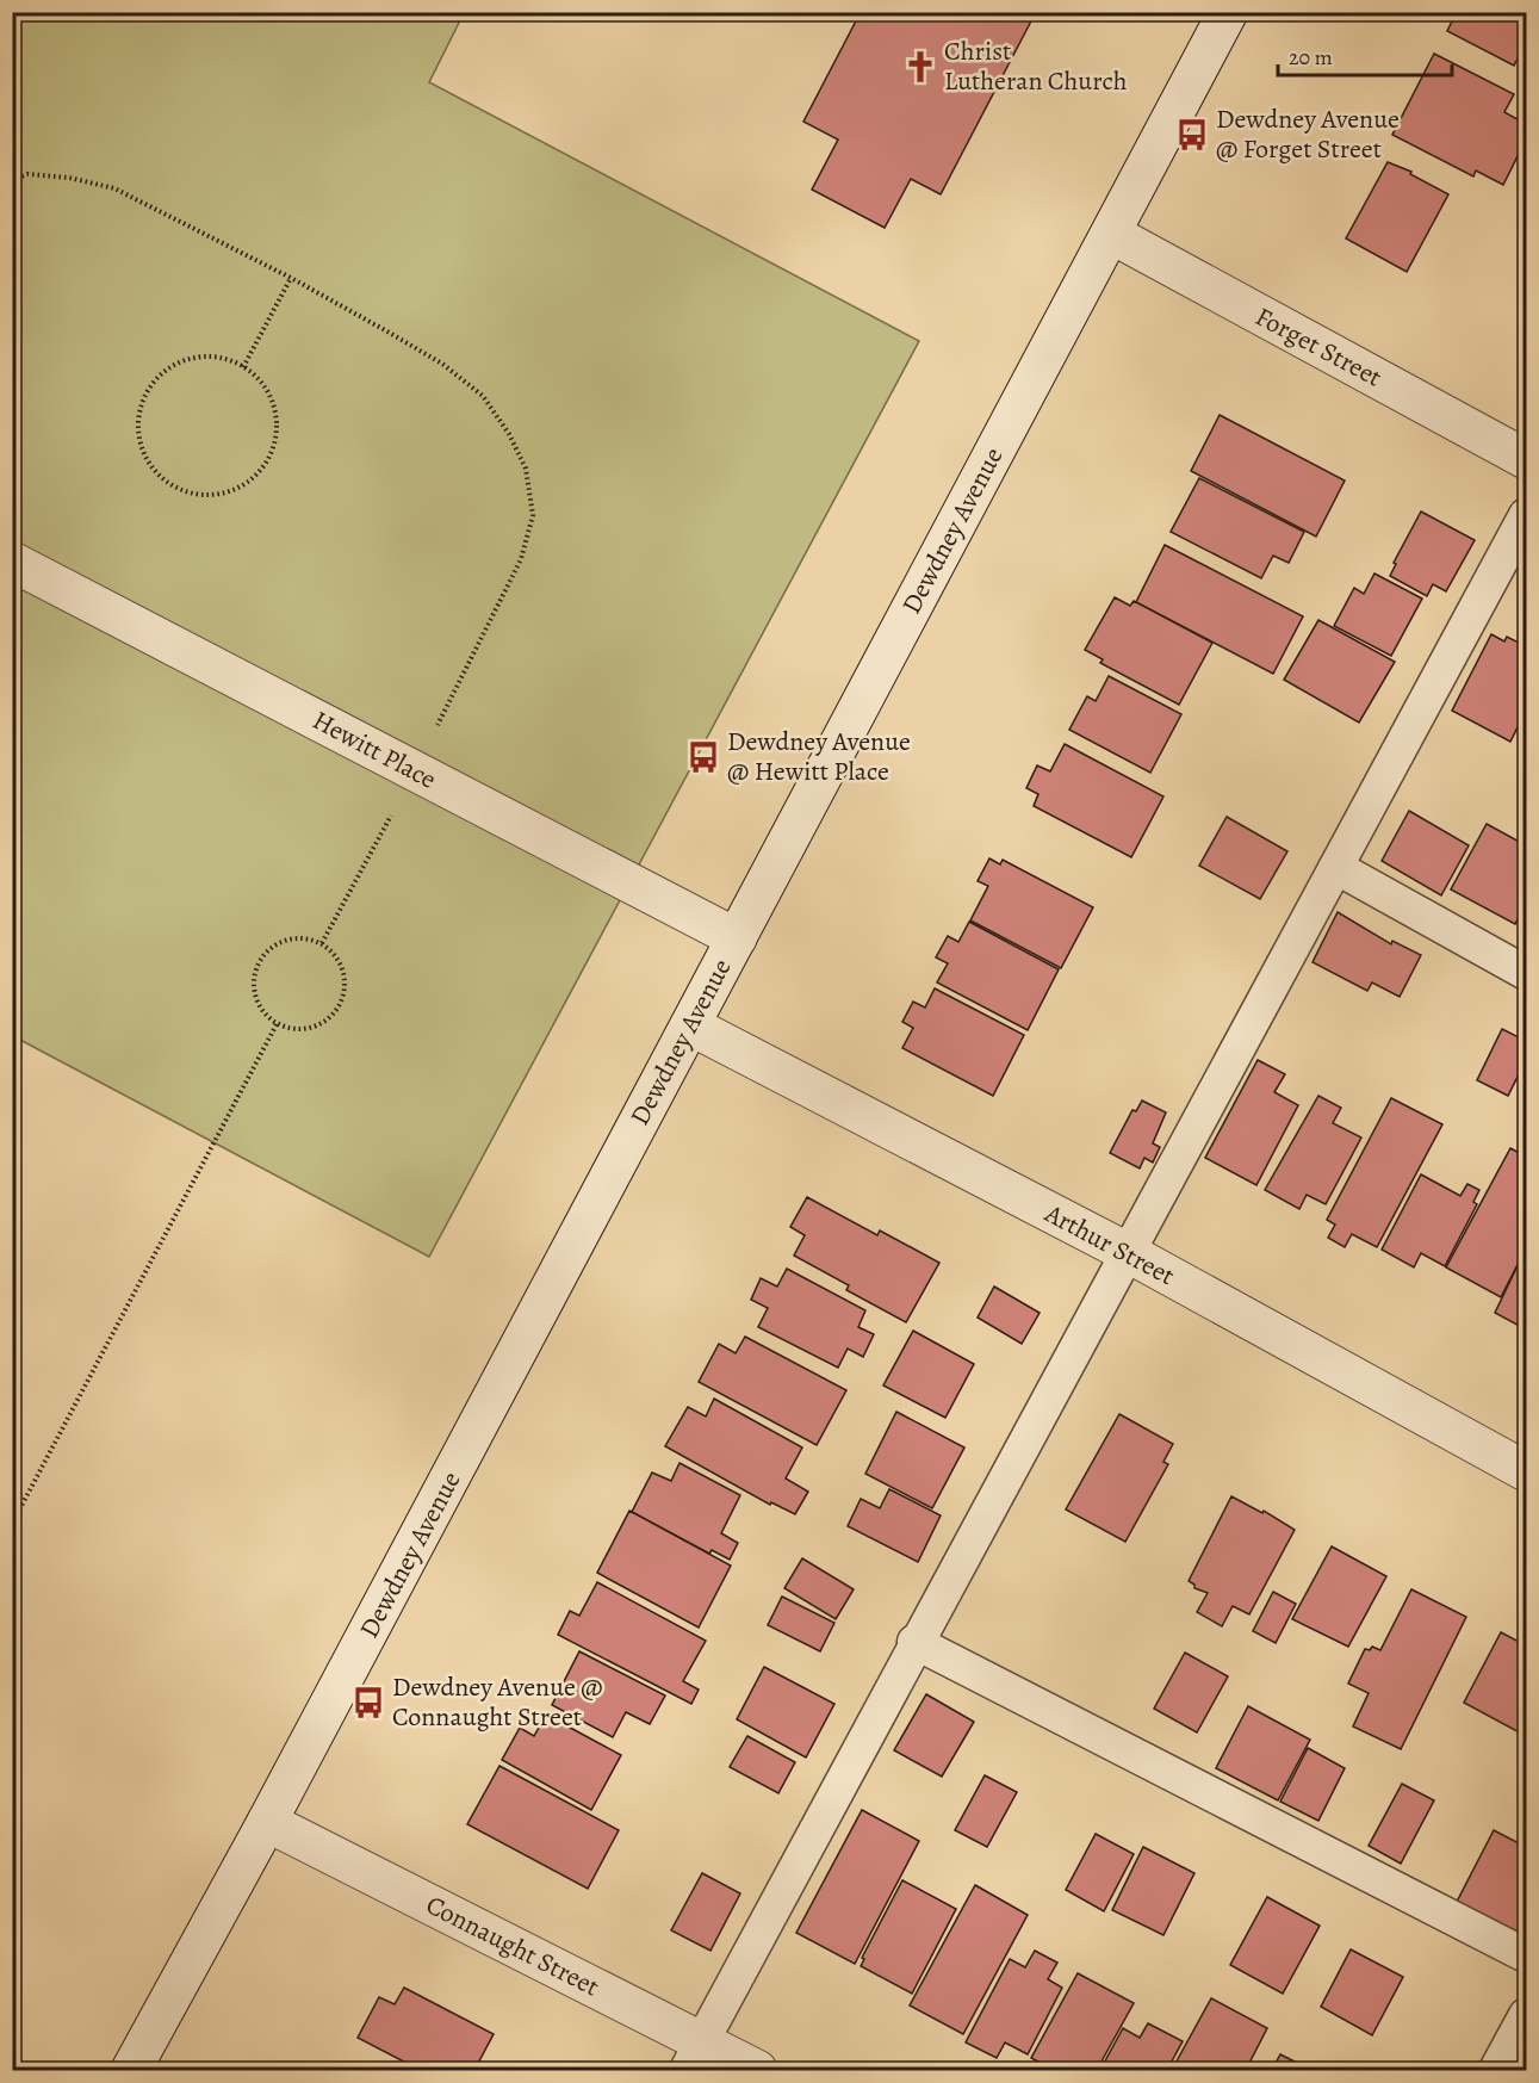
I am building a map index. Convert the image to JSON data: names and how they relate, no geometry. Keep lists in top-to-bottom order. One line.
{"streets":{"street":["Forget Street","Dewdney Avenue","Hewitt Place","Arthur Street","Connaught Street"]},"crossings":[["Forget Street","Dewdney Avenue"],["Dewdney Avenue","Hewitt Place"],["Dewdney Avenue","Arthur Street"],["Dewdney Avenue","Connaught Street"]],"places":{"church":["Christ Lutheran Church"],"bus stop":["Dewdney Avenue @ Forget Street","Dewdney Avenue @ Hewitt Place","Dewdney Avenue @ Connaught Street"]},"scale_bar":"20 m"}
